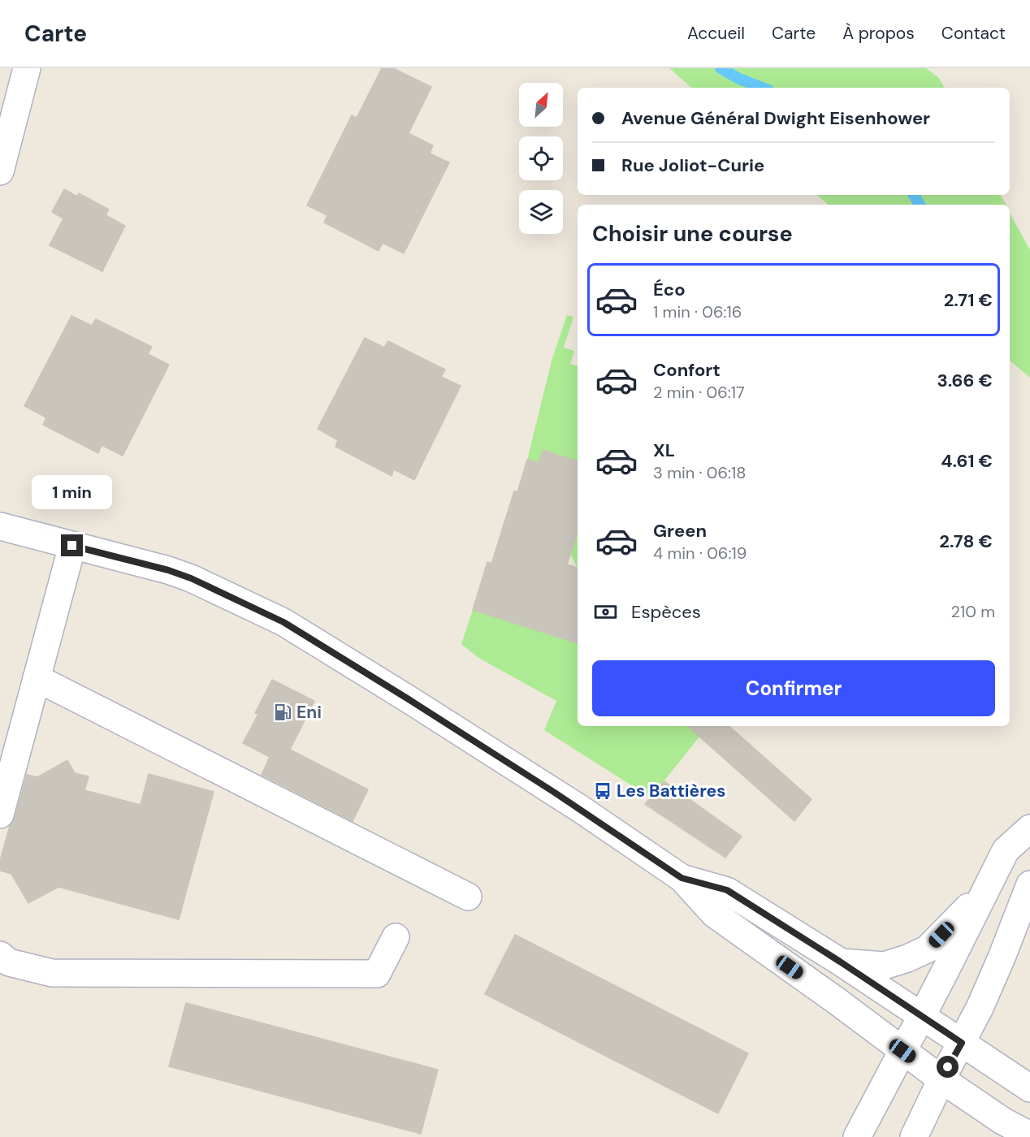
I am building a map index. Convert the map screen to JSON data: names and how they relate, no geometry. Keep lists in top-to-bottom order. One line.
{"places":{"fuel station":["Eni"],"bus stop":["Les Battières"]},"north":"top right","page":{"header":"Carte","nav":["Accueil","Carte","À propos","Contact"],"banner":["Avenue Général Dwight Eisenhower","Rue Joliot-Curie"],"heading":"Choisir une course","list":[{"name":"Éco","note":"1 min · 06:16","value":"2.71 €"},{"name":"Confort","note":"2 min · 06:17","value":"3.66 €"},{"name":"XL","note":"3 min · 06:18","value":"4.61 €"},{"name":"Green","note":"4 min · 06:19","value":"2.78 €"}],"bubble":"1 min","pay":["Espèces","210 m"],"buttons":"Confirmer"}}
